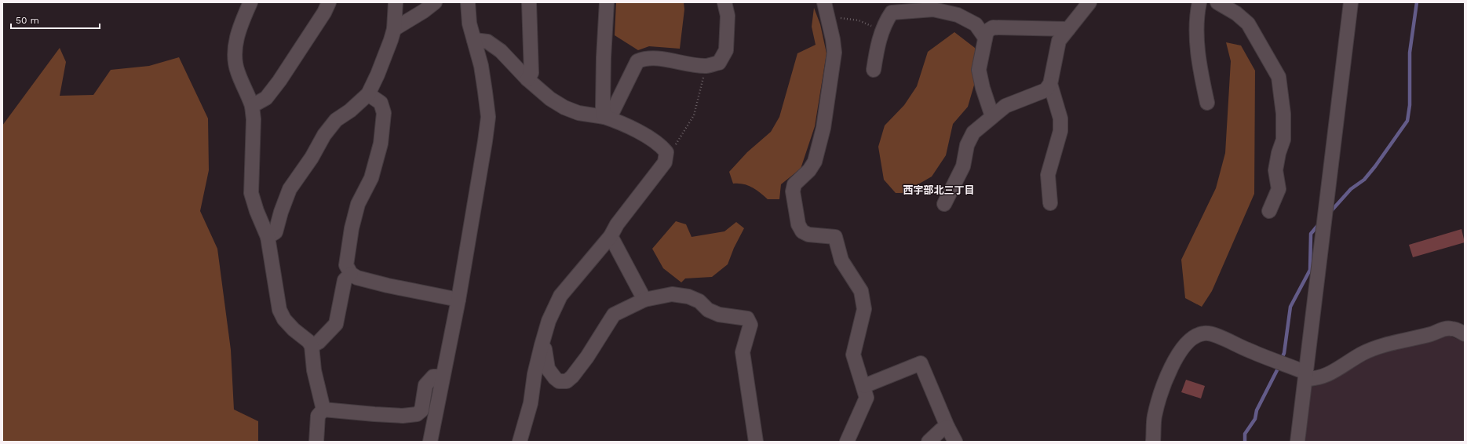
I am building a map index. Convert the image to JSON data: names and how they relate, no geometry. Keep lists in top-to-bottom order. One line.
{"districts":["西宇部北三丁目"],"scale_bar":"50 m"}
